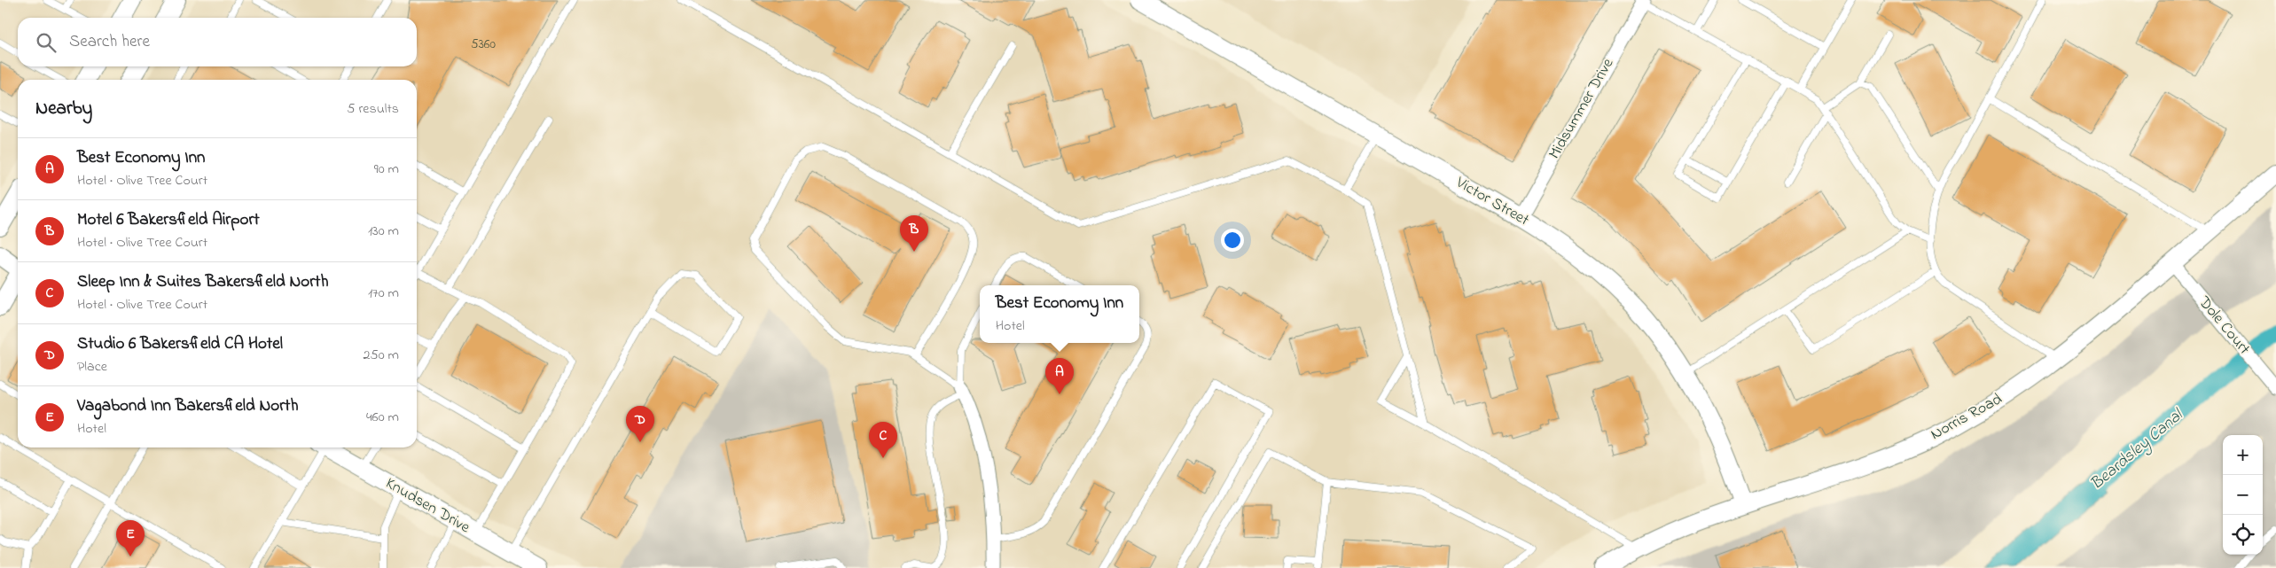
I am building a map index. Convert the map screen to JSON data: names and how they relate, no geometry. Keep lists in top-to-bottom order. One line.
{"streets":{"street":["Midsummer Drive","Victor Street","Dole Court","Norris Road","Knudsen Drive"]},"crossings":[["Midsummer Drive","Victor Street"],["Victor Street","Norris Road"],["Dole Court","Norris Road"]],"water":["Beardsley Canal"],"house_numbers":["5360"],"page":{"search":"Search here","heading":["Nearby","5 results"],"list":[{"mark":"A","name":"Best Economy Inn","note":"Hotel · Olive Tree Court","value":"90 m"},{"mark":"B","name":"Motel 6 Bakersfield Airport","note":"Hotel · Olive Tree Court","value":"130 m"},{"mark":"C","name":"Sleep Inn & Suites Bakersfield North","note":"Hotel · Olive Tree Court","value":"170 m"},{"mark":"D","name":"Studio 6 Bakersfield CA Hotel","note":"Place","value":"250 m"},{"mark":"E","name":"Vagabond Inn Bakersfield North","note":"Hotel","value":"460 m"}],"pins":["B","A","D","C","E"],"popup":["Best Economy Inn","Hotel"],"map_buttons":["+","−"]}}
